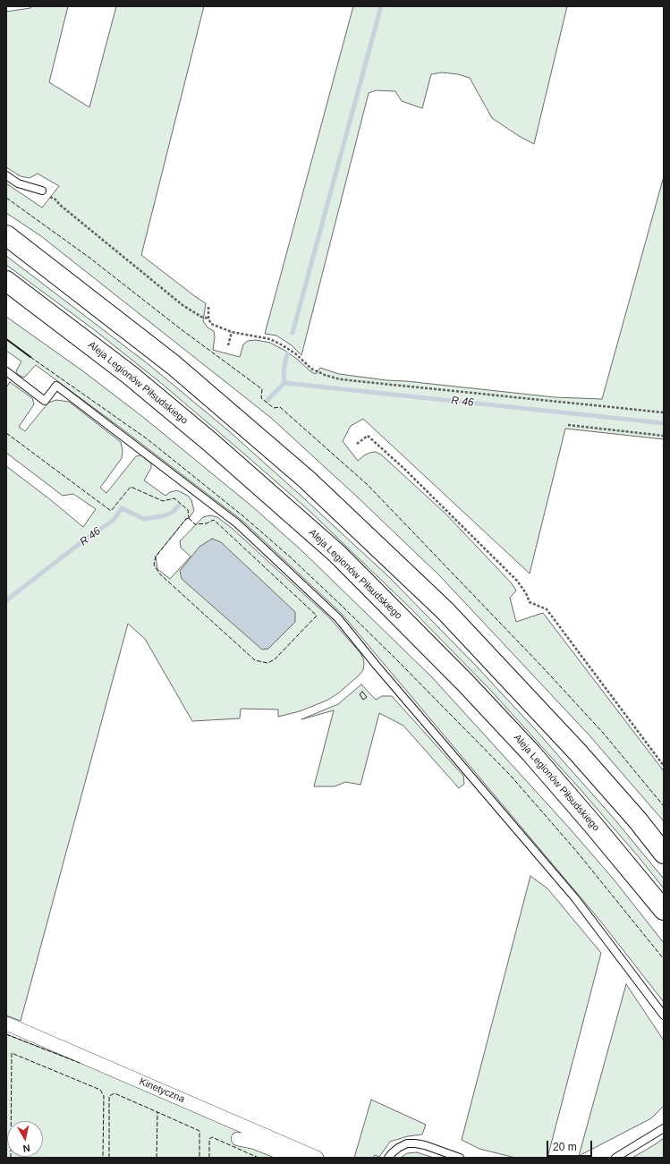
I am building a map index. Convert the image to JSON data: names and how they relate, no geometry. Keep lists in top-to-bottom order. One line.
{"streets":{"highway":["Aleja Legionów Piłsudskiego"],"street":["Kinetyczna"]},"water":["R 46"],"scale_bar":"20 m","north":"bottom"}
